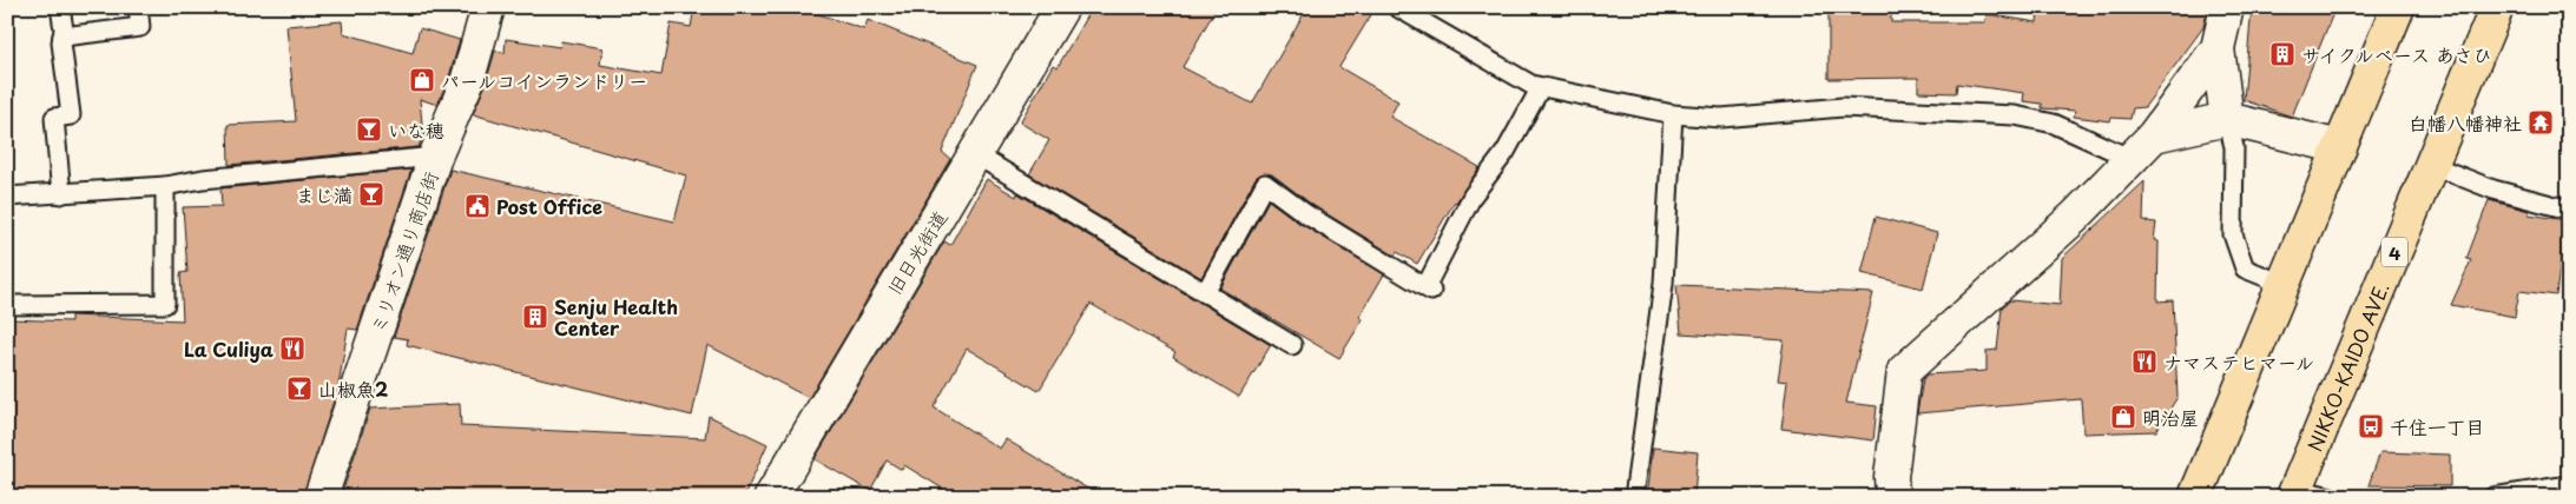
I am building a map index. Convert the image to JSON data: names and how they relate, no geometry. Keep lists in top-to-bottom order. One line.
{"streets":{"highway":["4","NIKKO-KAIDO AVE."],"street":["ミリオン通り商店街","旧日光街道"]},"places":{"building":["サイクルベース あさひ","Senju Health Center"],"shop":["パールコインランドリー","明治屋"],"temple":["白幡八幡神社"],"bar":["いな穂","まじ満","山椒魚2"],"public building":["Post Office"],"restaurant":["La Culiya","ナマステヒマール"],"bus stop":["千住一丁目"]}}
